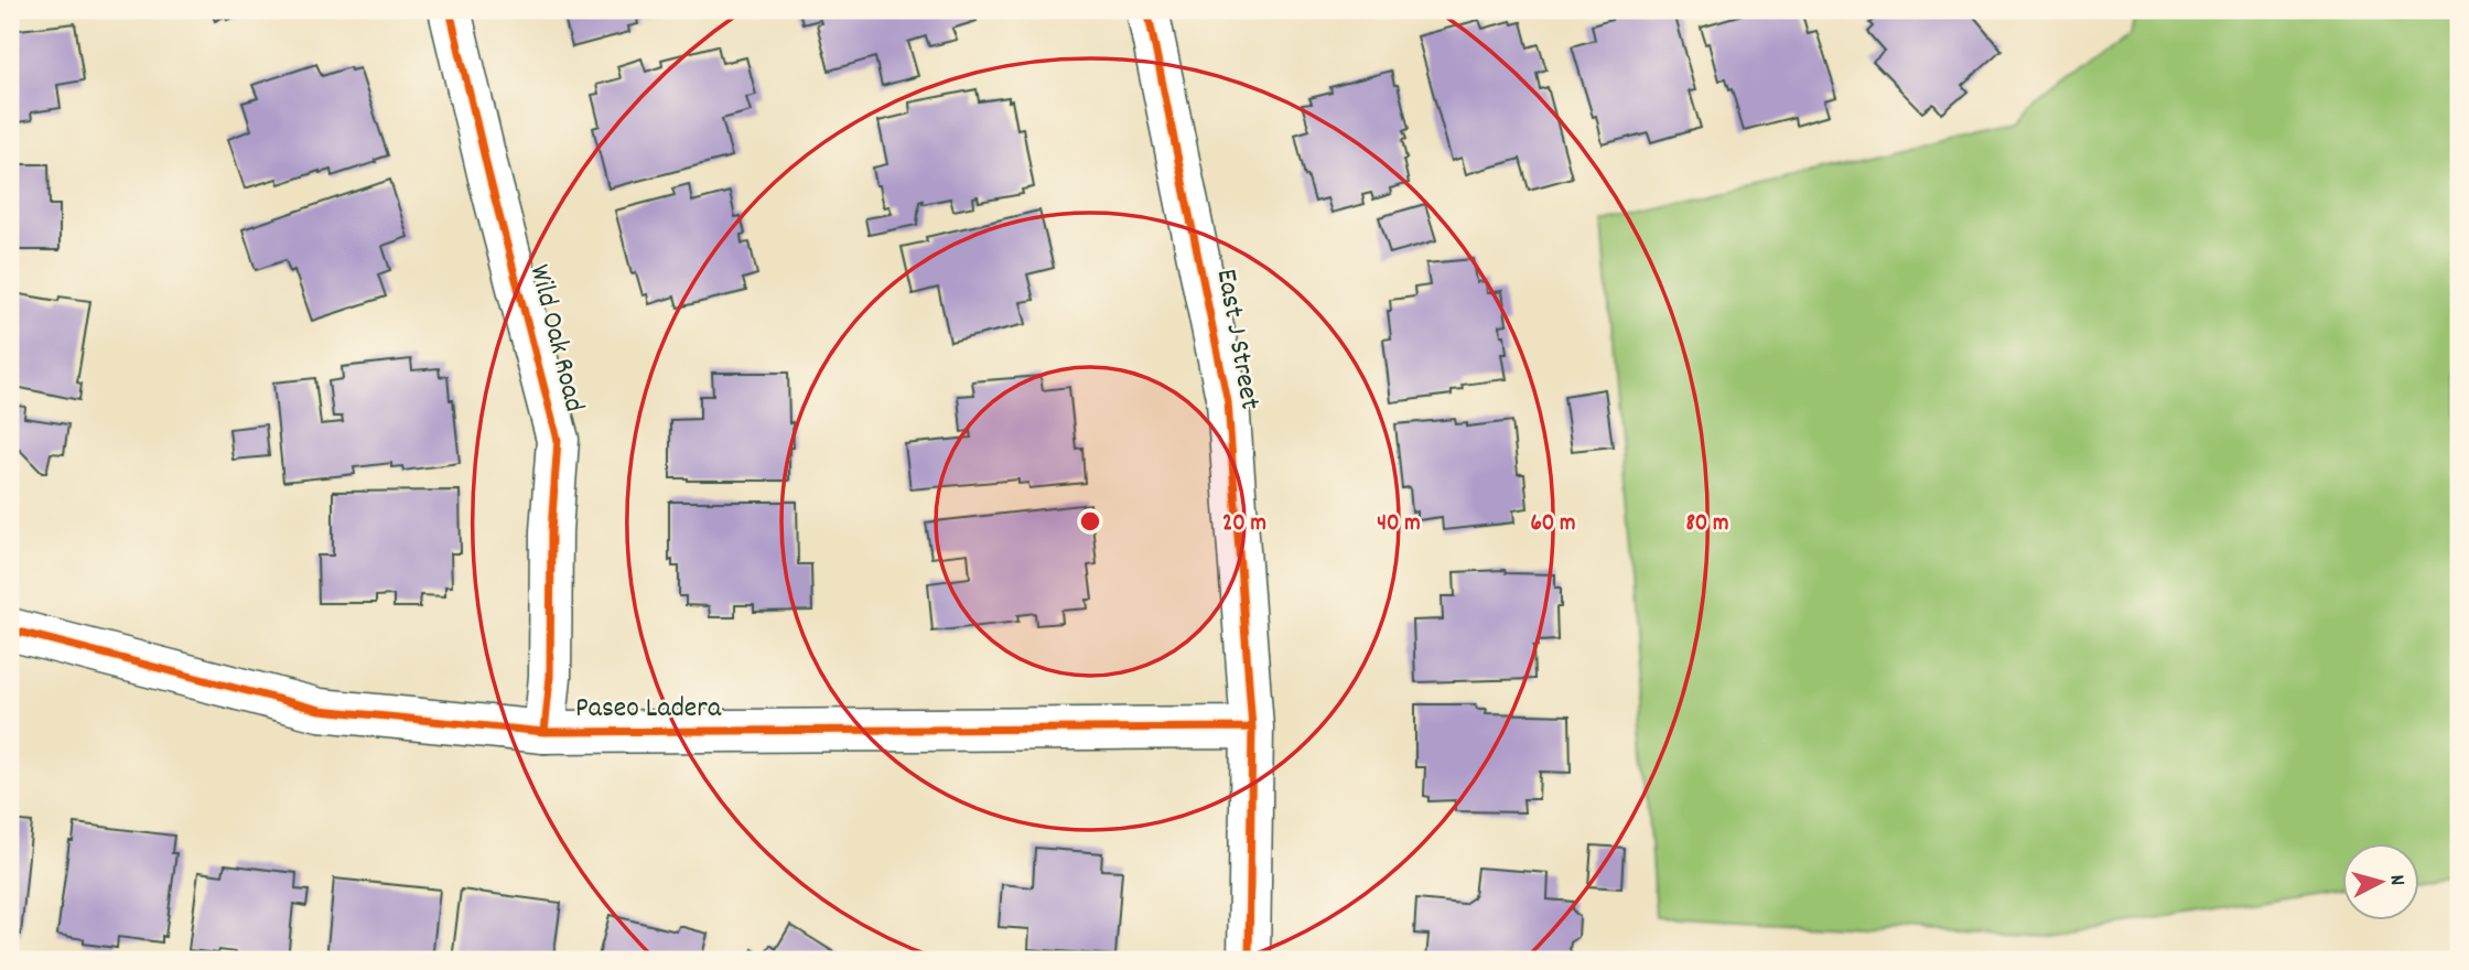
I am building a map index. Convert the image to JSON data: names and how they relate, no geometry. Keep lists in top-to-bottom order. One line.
{"streets":{"street":["Wild Oak Road","East J Street","Paseo Ladera"]},"crossings":[["Wild Oak Road","Paseo Ladera"],["East J Street","Paseo Ladera"]],"north":"right","rings":["20 m","40 m","60 m","80 m"]}
